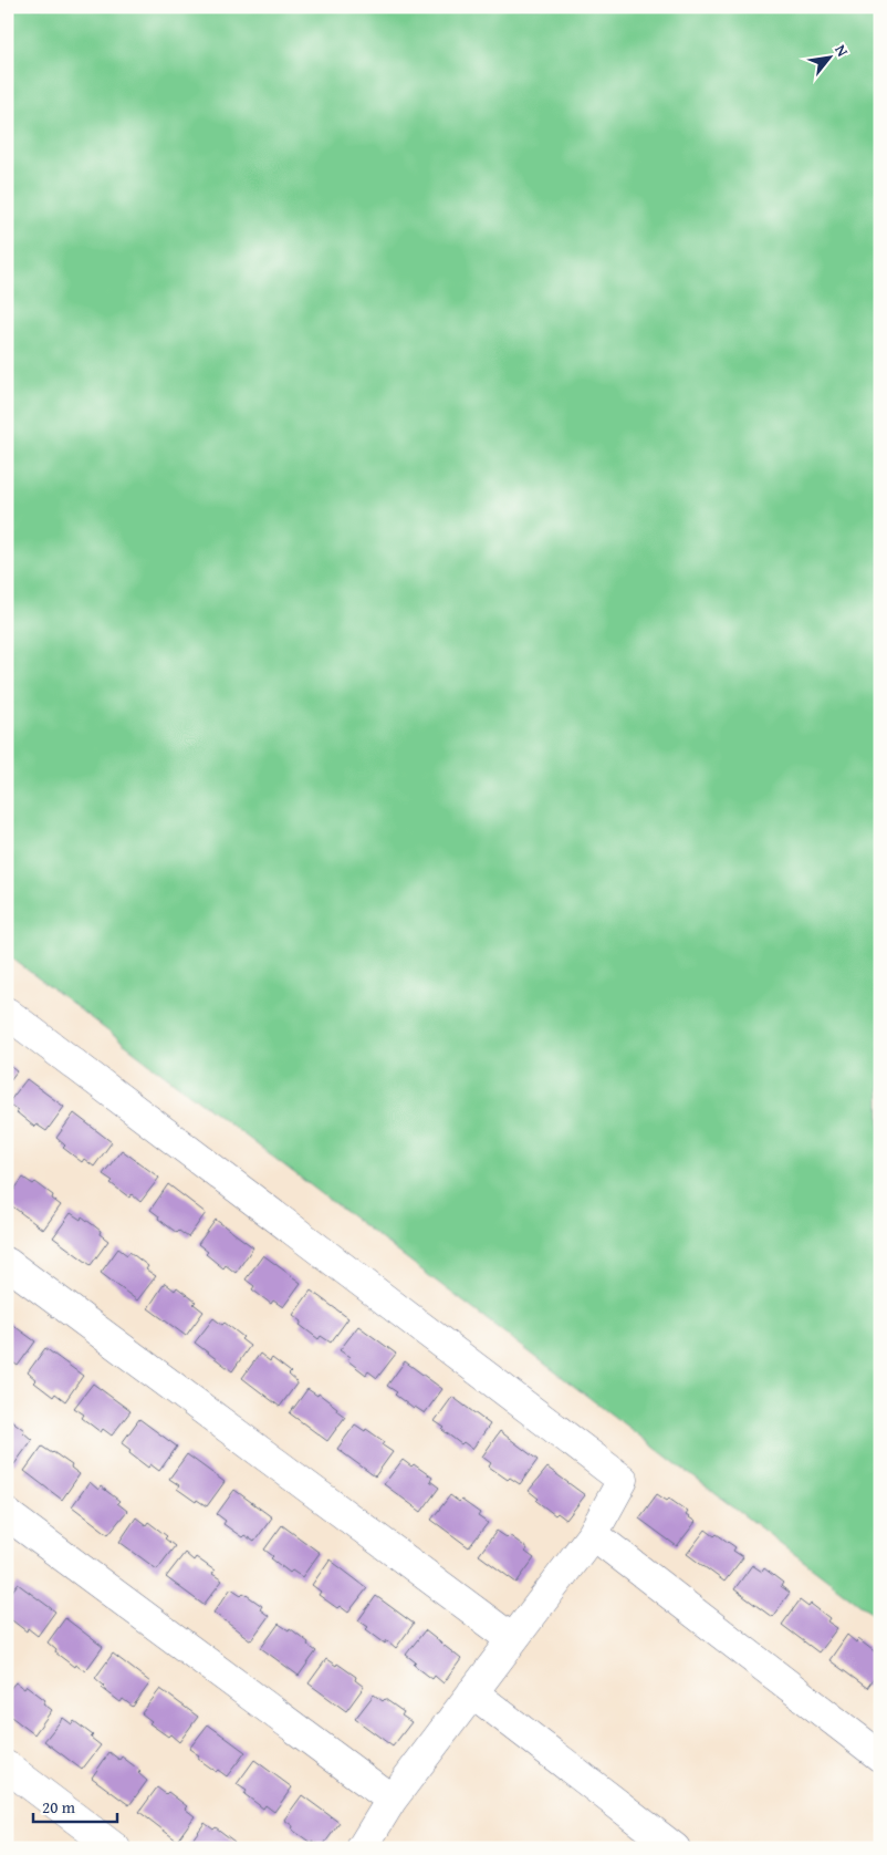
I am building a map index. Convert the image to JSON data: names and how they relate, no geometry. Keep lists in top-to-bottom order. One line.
{"scale_bar":"20 m","north":"top right"}
